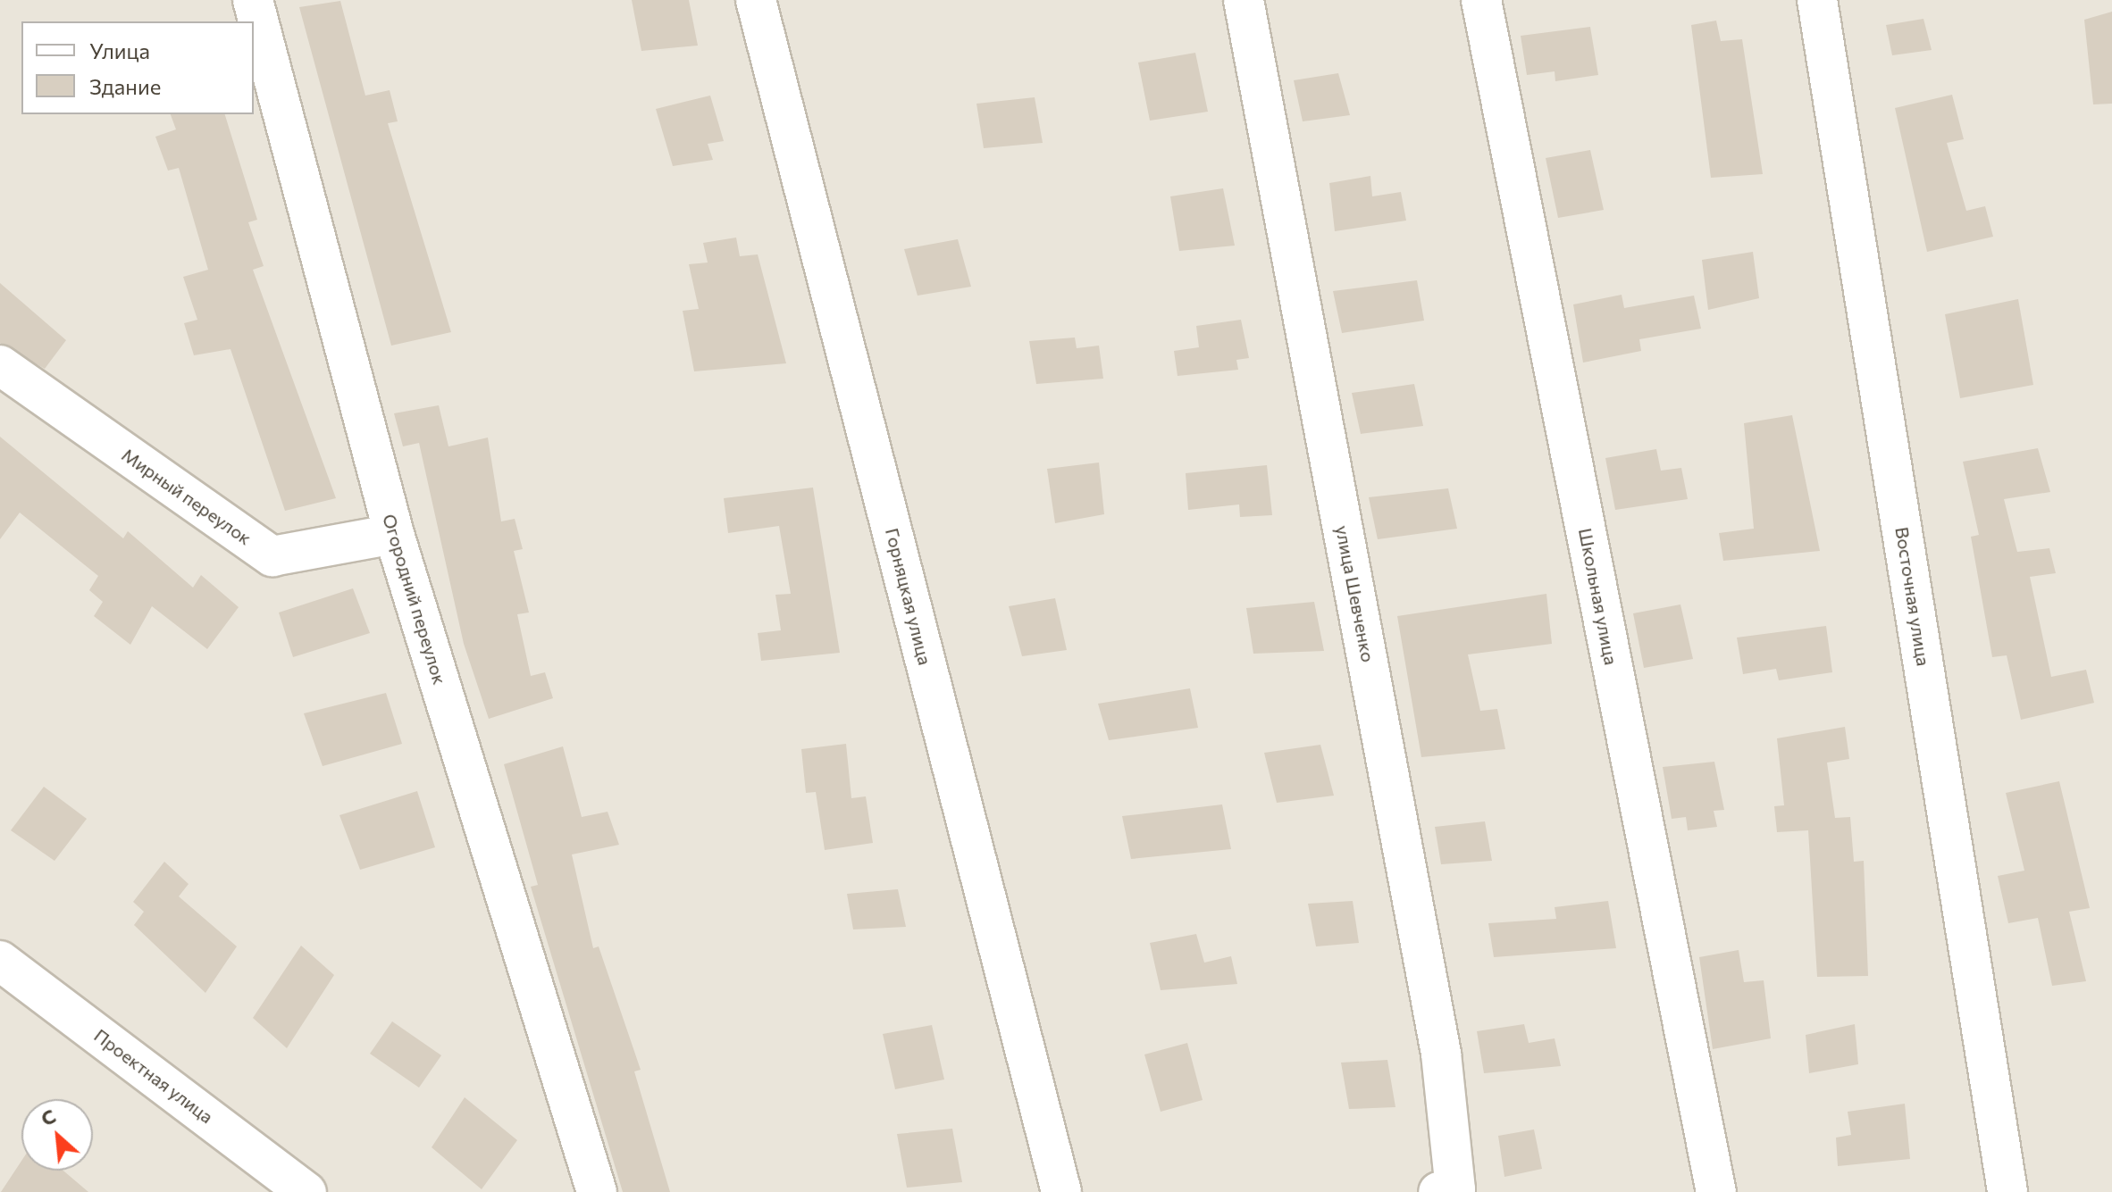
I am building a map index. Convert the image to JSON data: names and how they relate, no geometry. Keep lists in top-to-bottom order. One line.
{"streets":{"street":["Мирный переулок","улица Шевченко","Горняцкая улица","Школьная улица","Восточная улица","Огородний переулок","Проектная улица"]},"crossings":[["Мирный переулок","Огородний переулок"]],"legend":["Улица","Здание"],"north":"top left"}
